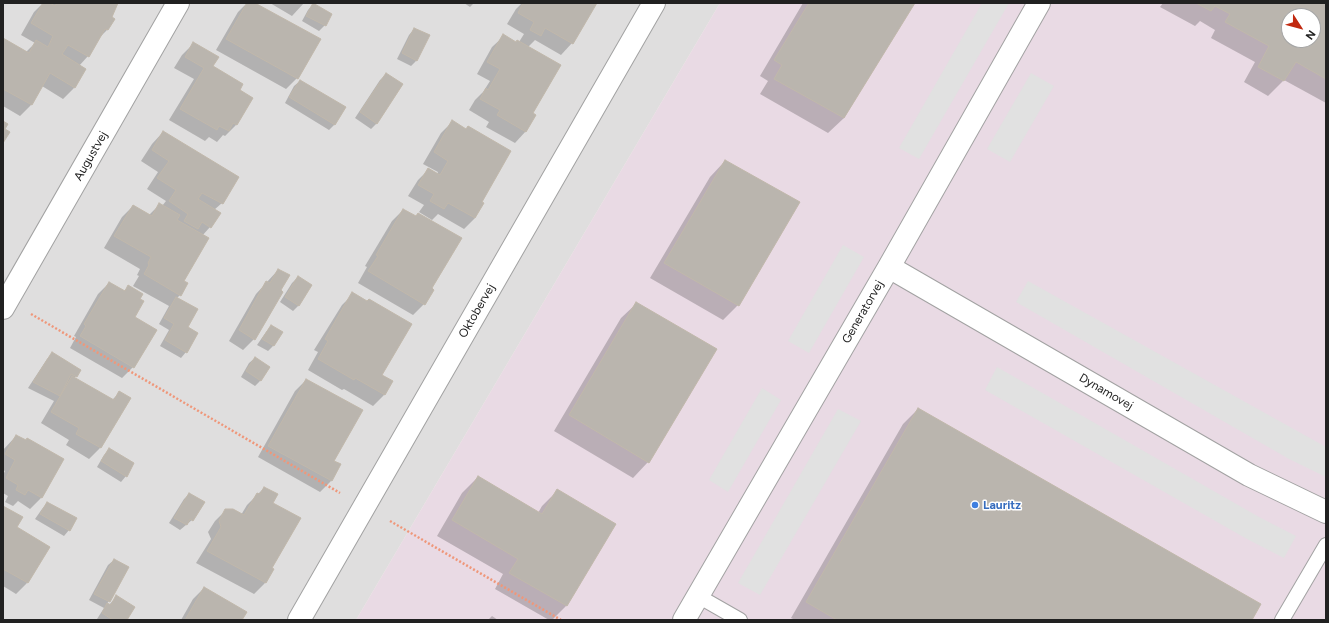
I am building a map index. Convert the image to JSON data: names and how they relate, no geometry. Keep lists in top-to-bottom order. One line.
{"streets":{"street":["Augustvej","Oktobervej","Generatorvej","Dynamovej"]},"crossings":[["Generatorvej","Dynamovej"]],"places":["Lauritz"],"north":"bottom right"}
